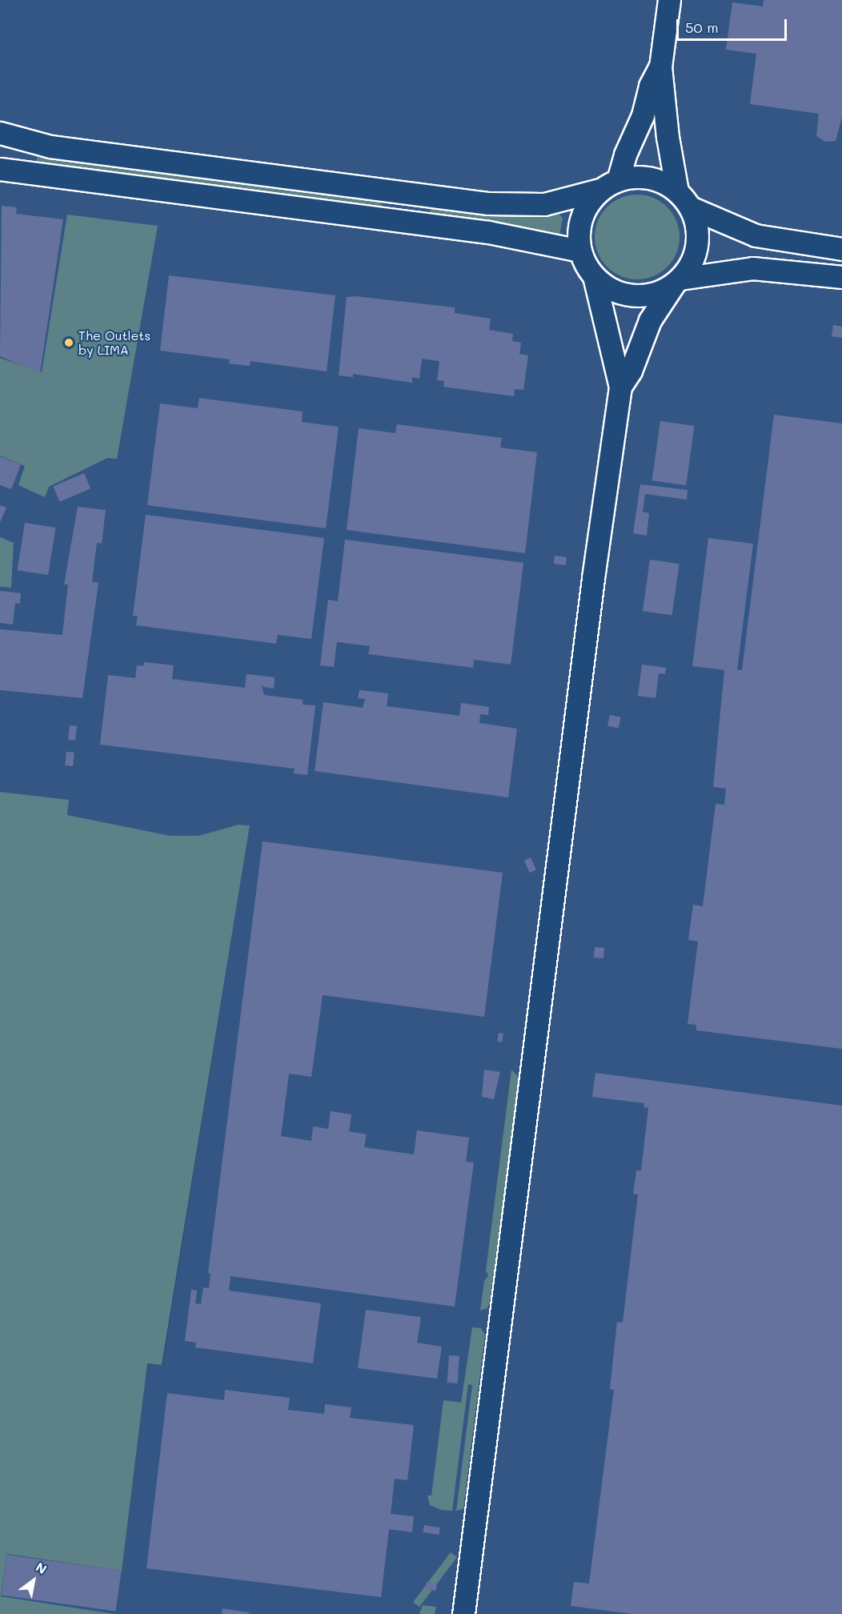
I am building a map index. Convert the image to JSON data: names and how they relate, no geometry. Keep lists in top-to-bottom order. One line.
{"places":["The Outlets by LIMA"],"scale_bar":"50 m","north":"top right"}
